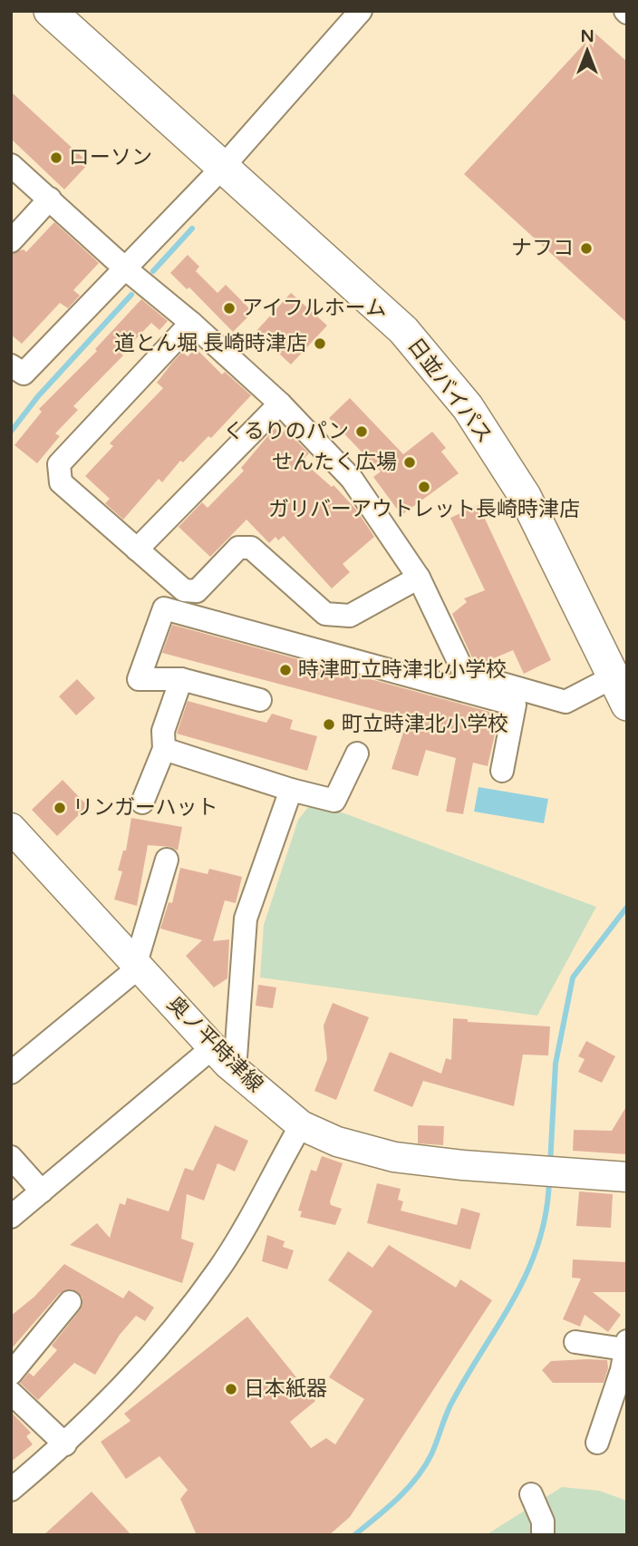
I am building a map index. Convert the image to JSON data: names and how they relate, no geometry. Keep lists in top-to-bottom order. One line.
{"streets":{"highway":["日並バイパス"],"main road":["奥ノ平時津線"]},"places":["ローソン","ナフコ","アイフルホーム","道とん堀 長崎時津店","くるりのパン","せんたく広場","ガリバーアウトレット長崎時津店","時津町立時津北小学校","町立時津北小学校","リンガーハット","日本紙器"],"north":"top"}
